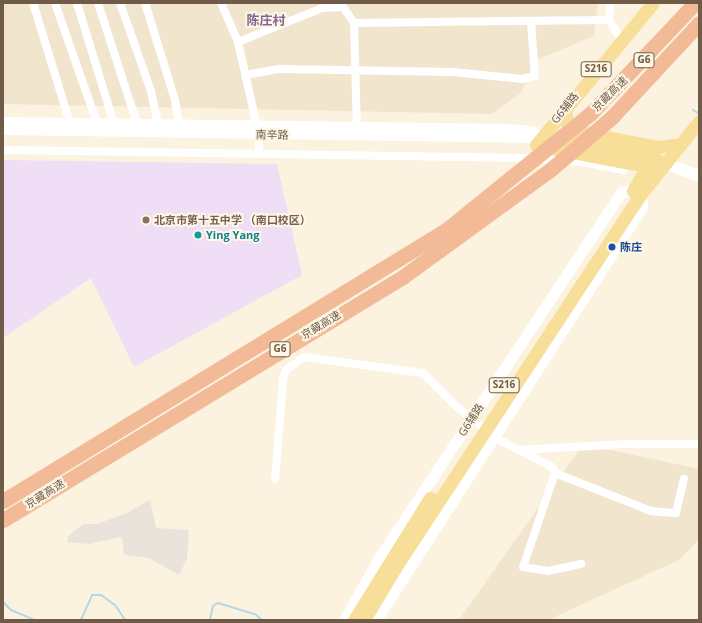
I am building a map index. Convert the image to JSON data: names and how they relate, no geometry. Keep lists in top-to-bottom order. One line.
{"streets":{"highway":["G6","京藏高速"],"main road":["S216","G6辅路","南辛路"]},"crossings":[["G6辅路","南辛路"]],"districts":["陈庄村"],"places":["北京市第十五中学 （南口校区）","Ying Yang","陈庄"]}
